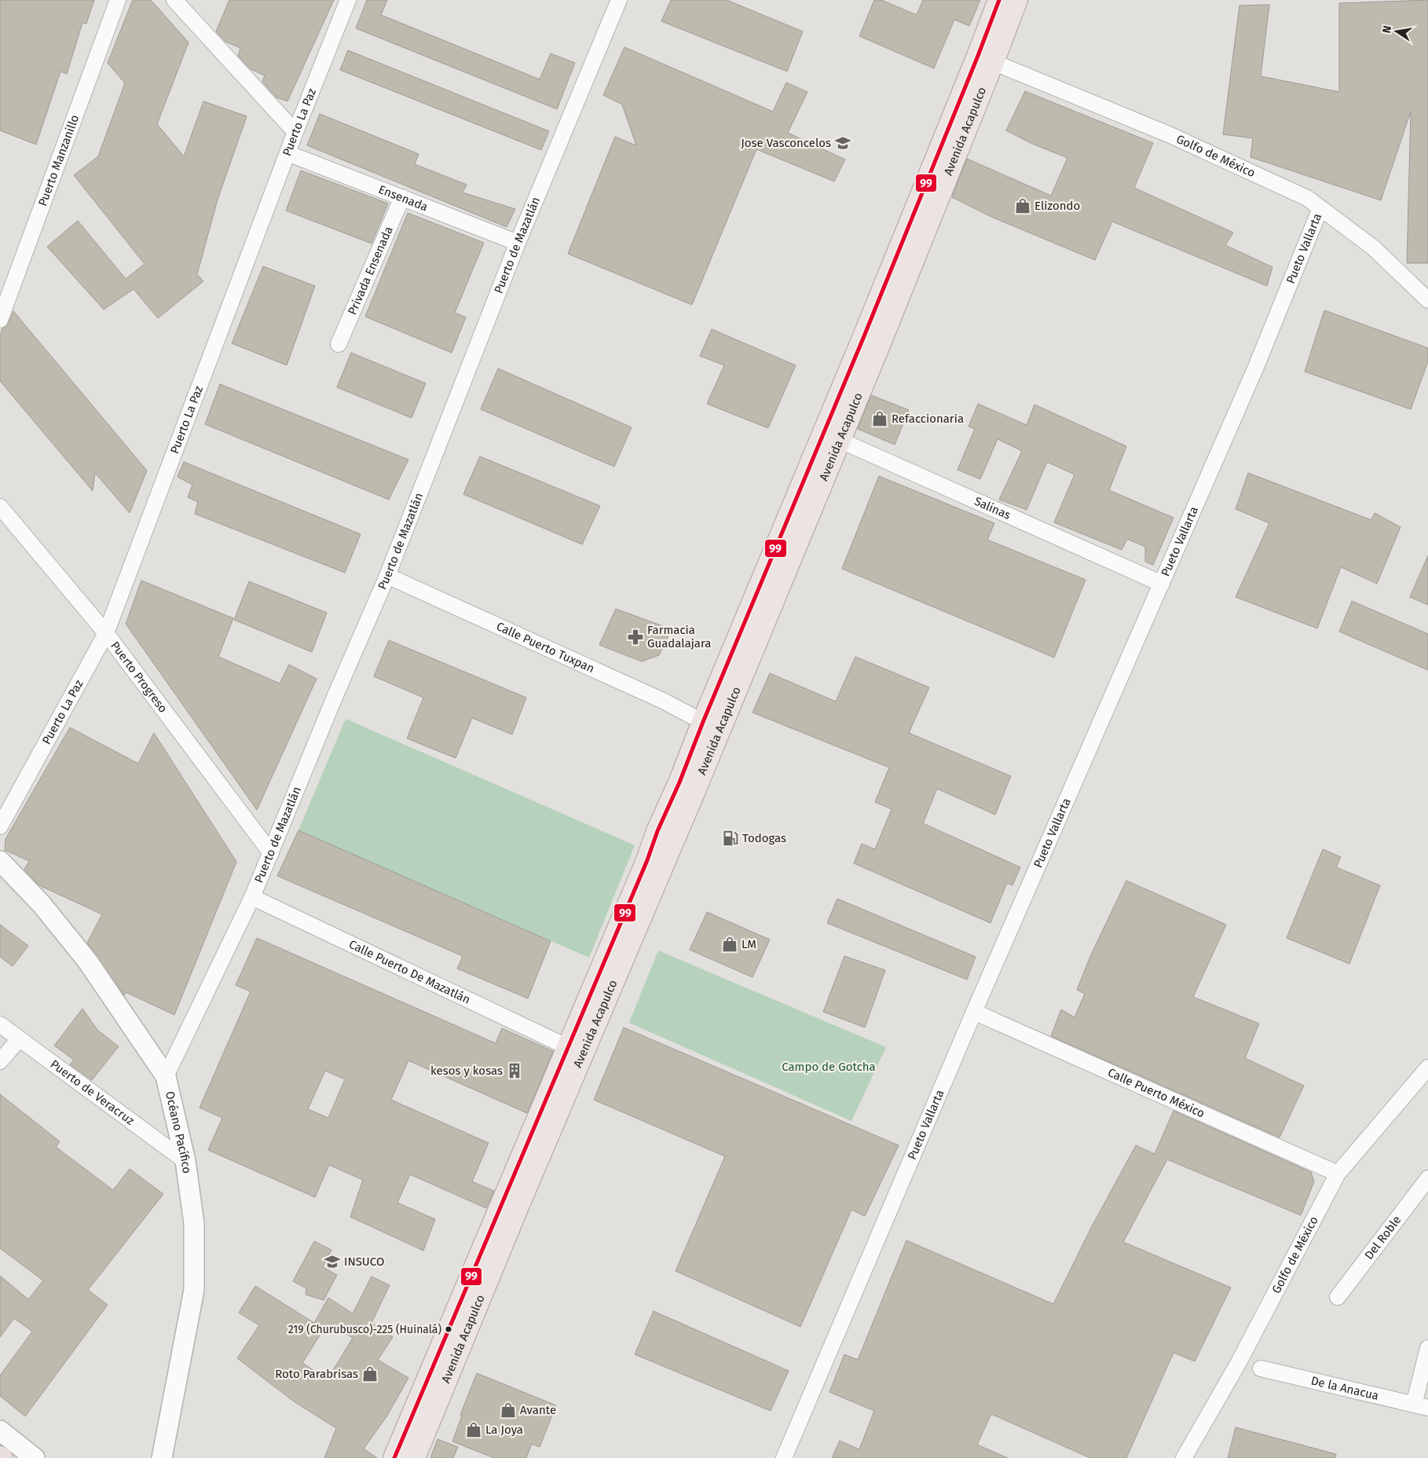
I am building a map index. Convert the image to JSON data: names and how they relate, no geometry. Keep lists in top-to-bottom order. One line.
{"streets":{"main road":["Avenida Acapulco"],"street":["Puerto La Paz","Golfo de México","Puerto Manzanillo","Ensenada","Puerto de Mazatlán","Pueto Vallarta","Privada Ensenada","Salinas","Calle Puerto Tuxpan","Puerto Progreso","Calle Puerto De Mazatlán","Puerto de Veracruz","Calle Puerto México","Océano Pacífico","Del Roble","De la Anacua"]},"crossings":[["Puerto La Paz","Ensenada"],["Puerto La Paz","Puerto Progreso"],["Avenida Acapulco","Golfo de México"],["Avenida Acapulco","Salinas"],["Avenida Acapulco","Calle Puerto Tuxpan"],["Avenida Acapulco","Calle Puerto De Mazatlán"],["Golfo de México","Pueto Vallarta"],["Golfo de México","Calle Puerto México"],["Ensenada","Puerto de Mazatlán"],["Ensenada","Privada Ensenada"],["Puerto de Mazatlán","Calle Puerto Tuxpan"],["Puerto de Mazatlán","Puerto Progreso"],["Puerto de Mazatlán","Calle Puerto De Mazatlán"],["Puerto de Mazatlán","Océano Pacífico"],["Pueto Vallarta","Salinas"],["Pueto Vallarta","Calle Puerto México"],["Puerto de Veracruz","Océano Pacífico"]],"parks":["Campo de Gotcha"],"places":{"school or university":["Jose Vasconcelos","INSUCO"],"shop":["Elizondo","Refaccionaria","LM","Roto Parabrisas","Avante","La Joya"],"pharmacy":["Farmacia Guadalajara"],"fuel station":["Todogas"],"building":["kesos y kosas"],"other":["219 (Churubusco)-225 (Huinalá)"]},"lines":["transit line 99"],"north":"left"}
